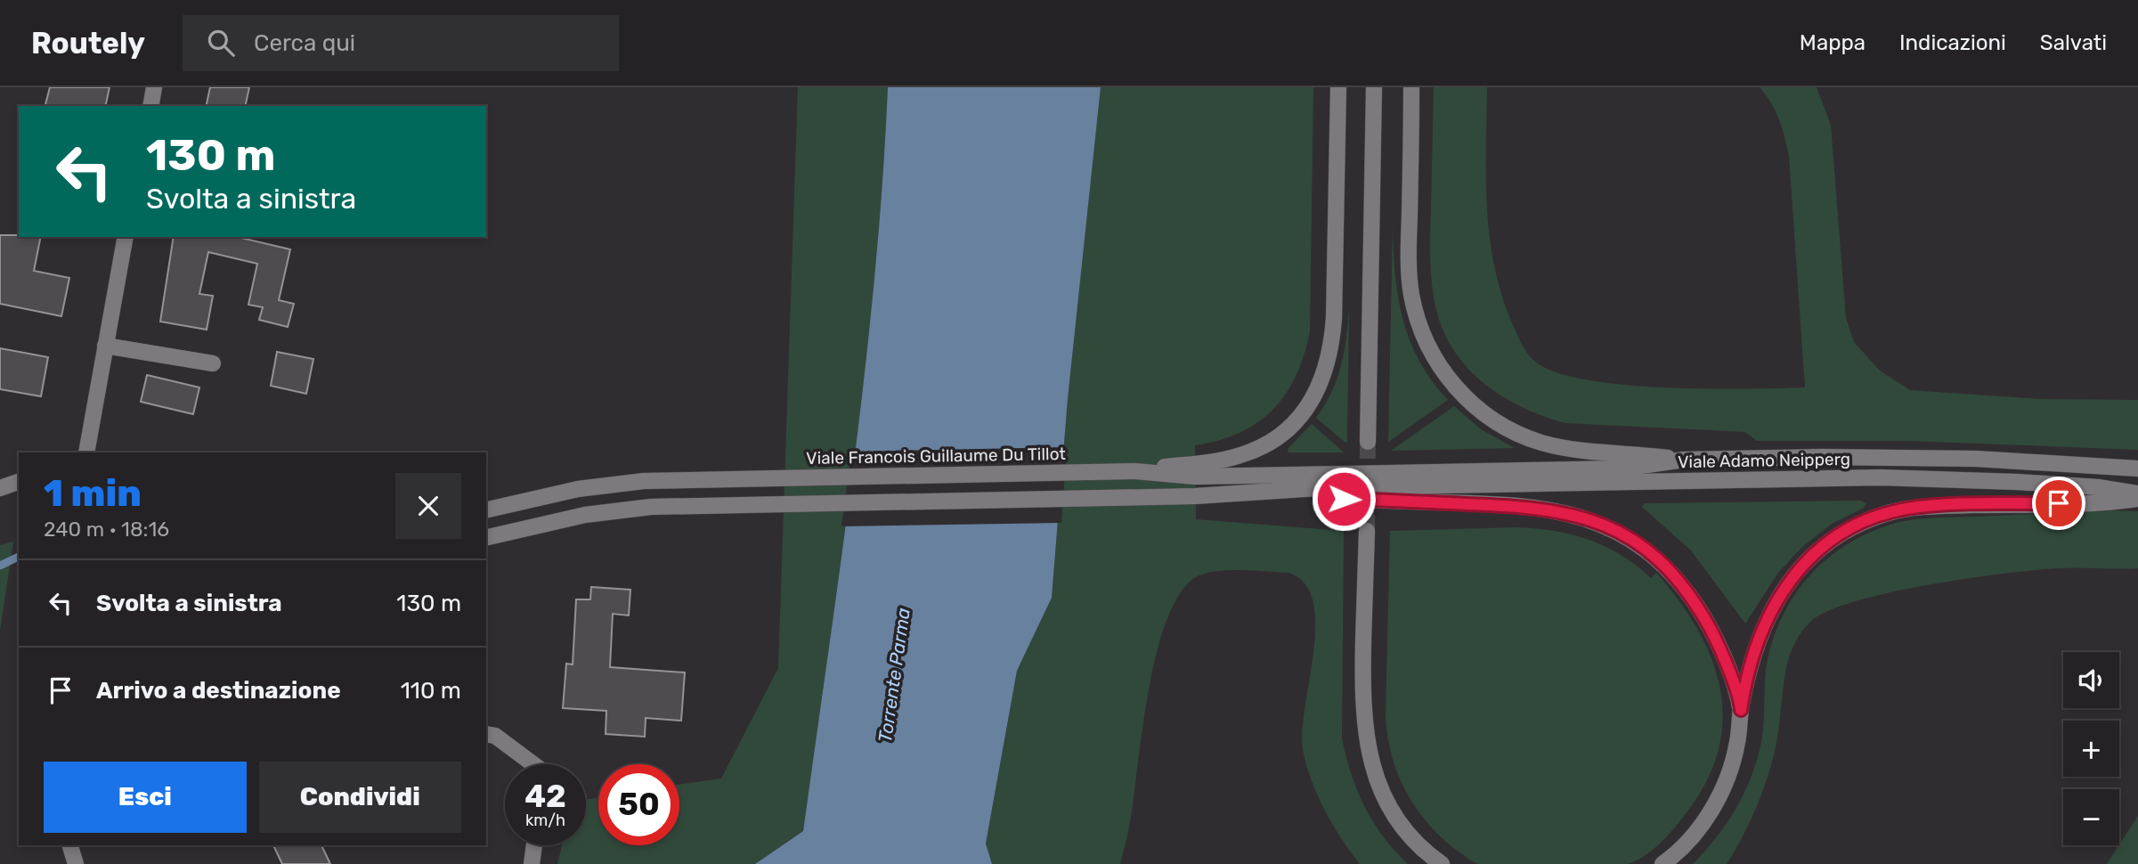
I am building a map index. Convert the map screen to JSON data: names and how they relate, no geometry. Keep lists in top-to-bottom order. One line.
{"streets":{"main road":["Viale Francois Guillaume Du Tillot","Viale Adamo Neipperg"]},"crossings":[["Viale Francois Guillaume Du Tillot","Viale Adamo Neipperg"]],"water":["Torrente Parma"],"page":{"header":"Routely","search":"Cerca qui","nav":["Mappa","Indicazioni","Salvati"],"turn":["130 m","Svolta a sinistra"],"heading":["1 min","240 m · 18:16"],"list":[{"name":"Svolta a sinistra","value":"130 m"},{"name":"Arrivo a destinazione","value":"110 m"}],"map_buttons":["+","−"],"buttons":["Esci","Condividi"],"speed":"42 km/h","limit":"50"}}
